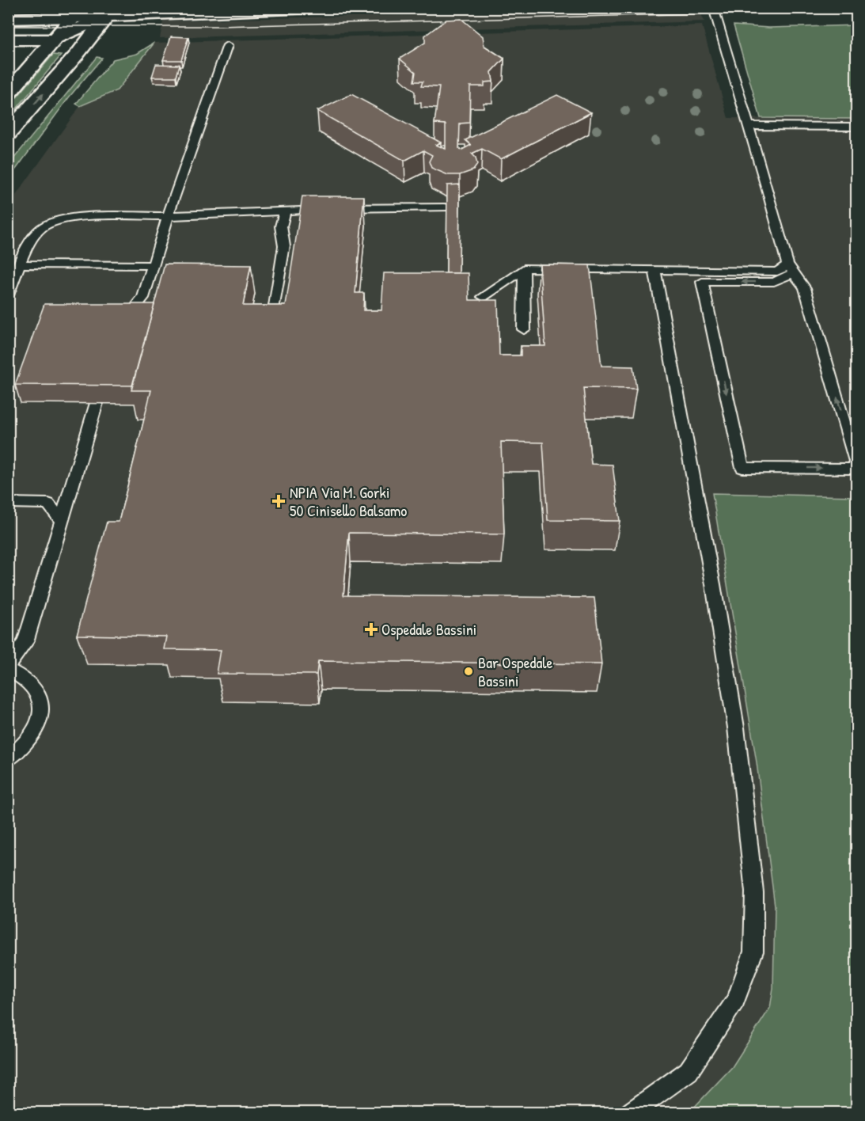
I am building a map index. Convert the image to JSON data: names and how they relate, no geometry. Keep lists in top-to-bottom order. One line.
{"places":{"health":["NPIA Via M. Gorki 50 Cinisello Balsamo","Ospedale Bassini"],"other":["Bar Ospedale Bassini"]}}
